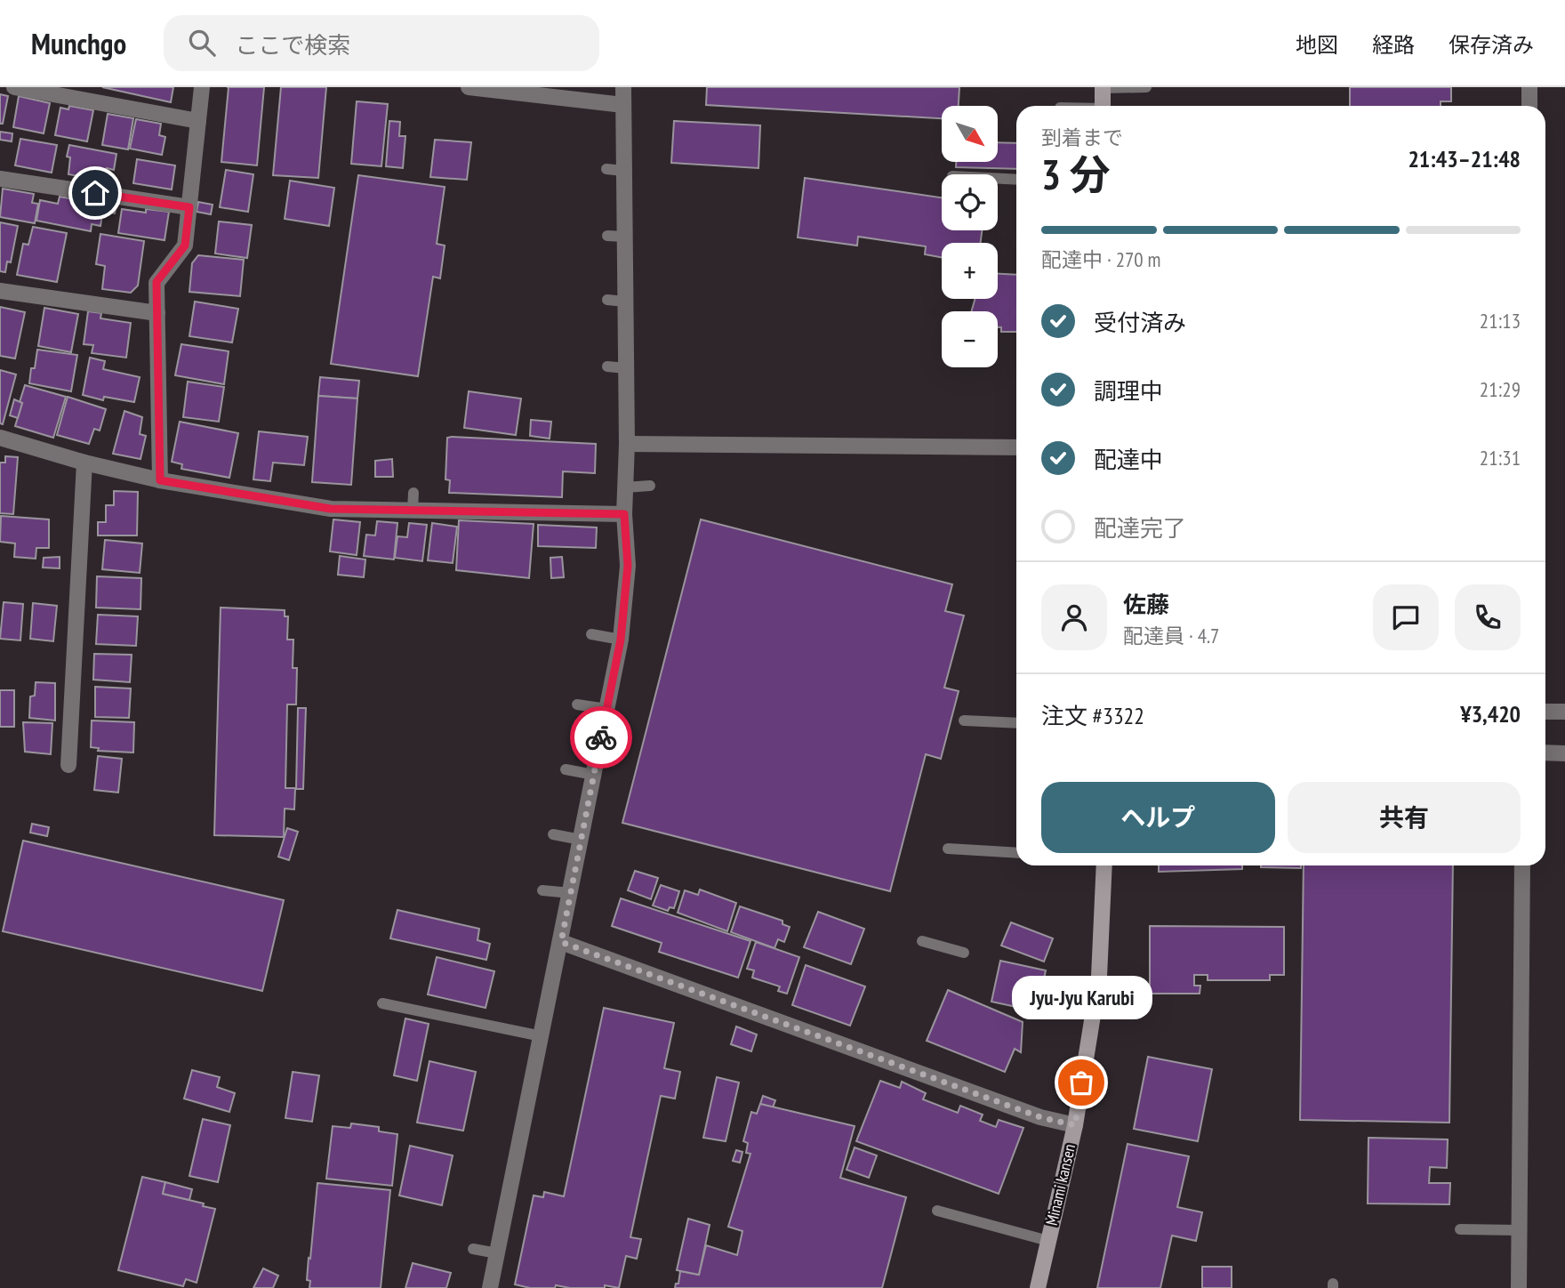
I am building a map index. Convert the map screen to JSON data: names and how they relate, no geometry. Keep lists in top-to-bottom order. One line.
{"streets":{"main road":["Minami kansen"]},"places":["Jyu-Jyu Karubi"],"north":"bottom right","page":{"header":"Munchgo","search":"ここで検索","nav":["地図","経路","保存済み"],"map_buttons":["+","−"],"heading":["3 分","到着まで","21:43–21:48"],"panel":["佐藤","配達員 · 4.7","注文 #3322","¥3,420"],"bar":"配達中 · 270 m","list":[["受付済み","21:13"],["調理中","21:29"],["配達中","21:31"],"配達完了"],"buttons":["ヘルプ","共有"],"bubble":"Jyu-Jyu Karubi"}}
